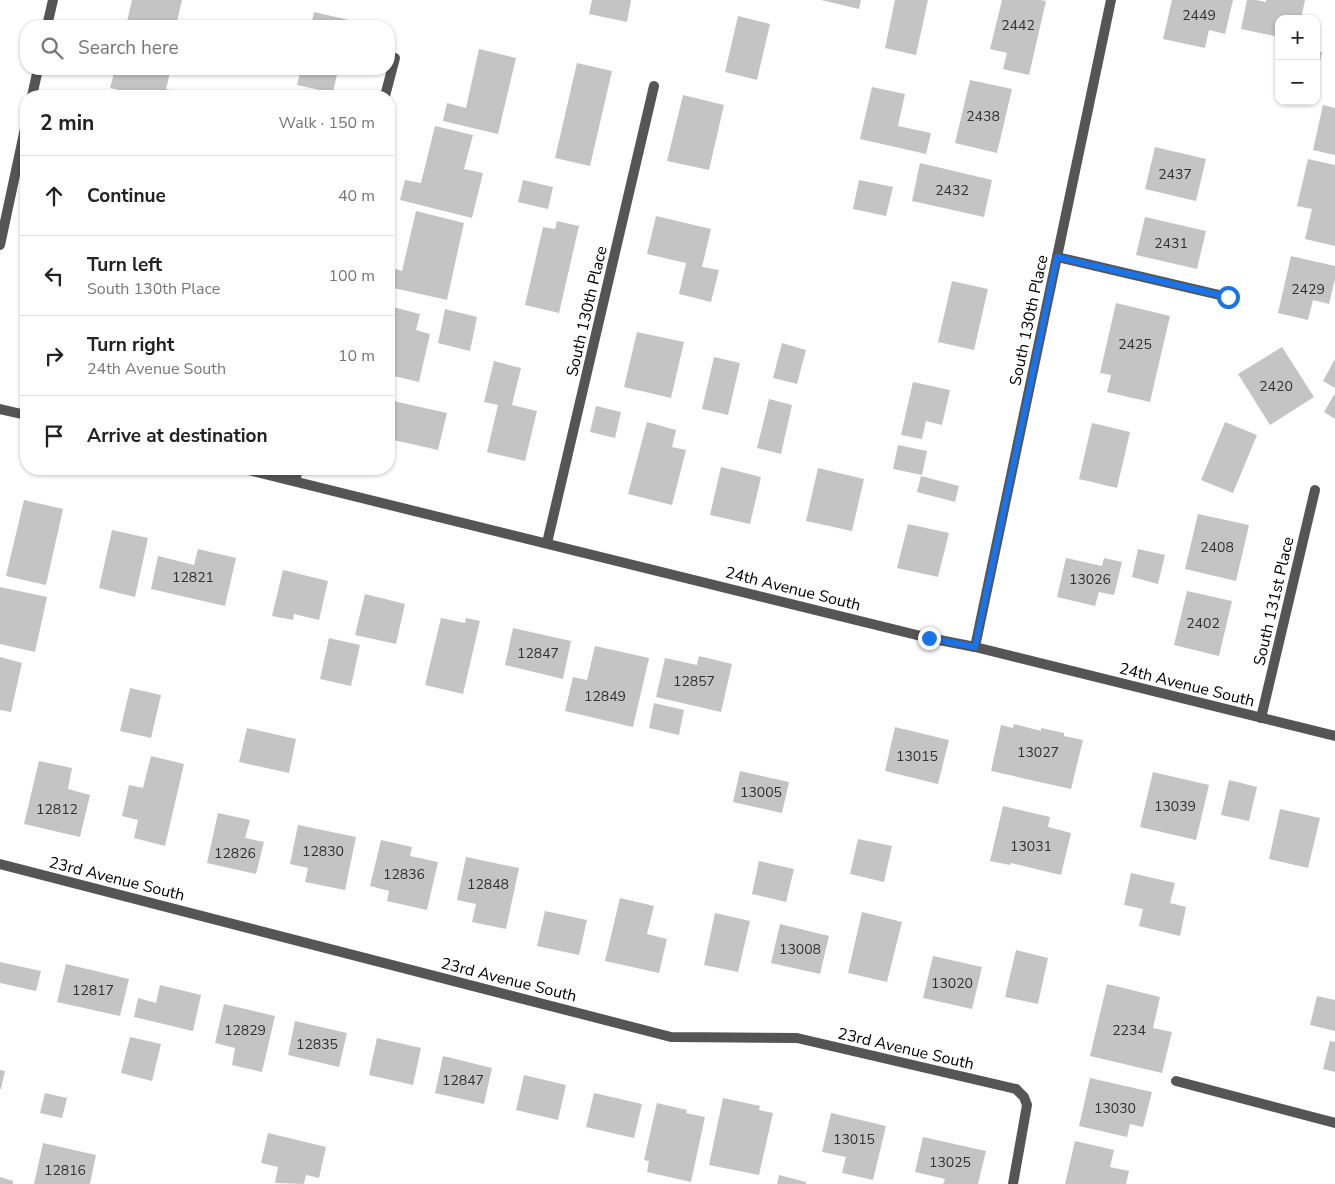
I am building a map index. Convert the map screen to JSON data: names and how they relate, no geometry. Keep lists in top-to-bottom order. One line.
{"streets":{"street":["South 130th Place","24th Avenue South","South 131st Place","23rd Avenue South"]},"crossings":[["South 130th Place","24th Avenue South"],["24th Avenue South","South 131st Place"]],"house_numbers":["2449","2442","2438","2437","2432","2431","2429","2425","2420","2408","12821","13026","2402","12847","12857","12849","13027","13015","13005","13039","12812","13031","12830","12826","12836","12848","13008","13020","12817","12829","2234","12835","12847","13030","13015","13025","12816"],"page":{"map_buttons":["+","−"],"search":"Search here","heading":["2 min","Walk · 150 m"],"list":[["Continue","40 m"],["Turn left","South 130th Place","100 m"],["Turn right","24th Avenue South","10 m"],"Arrive at destination"]}}
